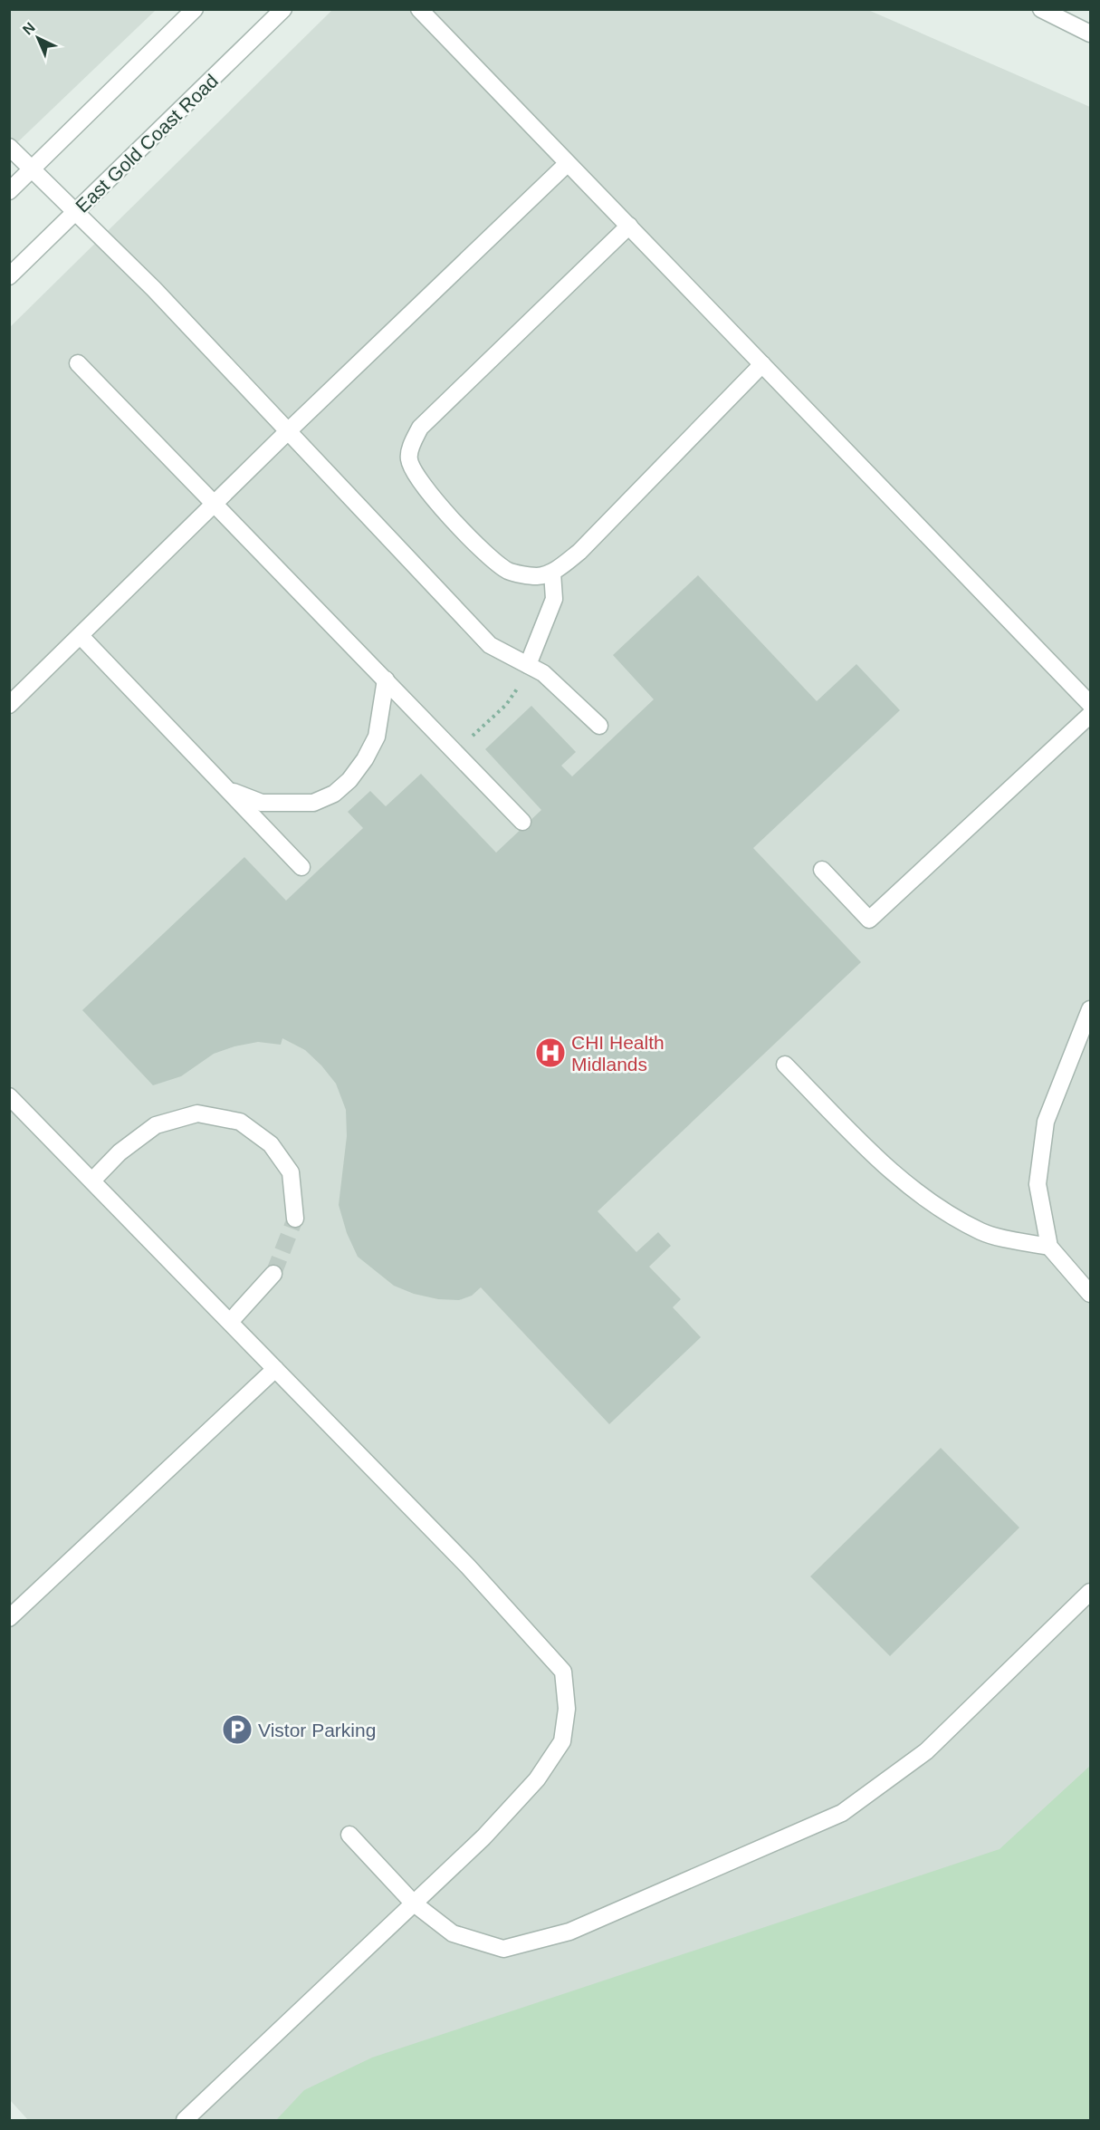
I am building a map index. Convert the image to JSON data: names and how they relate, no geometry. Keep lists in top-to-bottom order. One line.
{"streets":{"street":["East Gold Coast Road"]},"places":{"hospital":["CHI Health Midlands"],"parking":["Vistor Parking"]},"north":"top left"}
